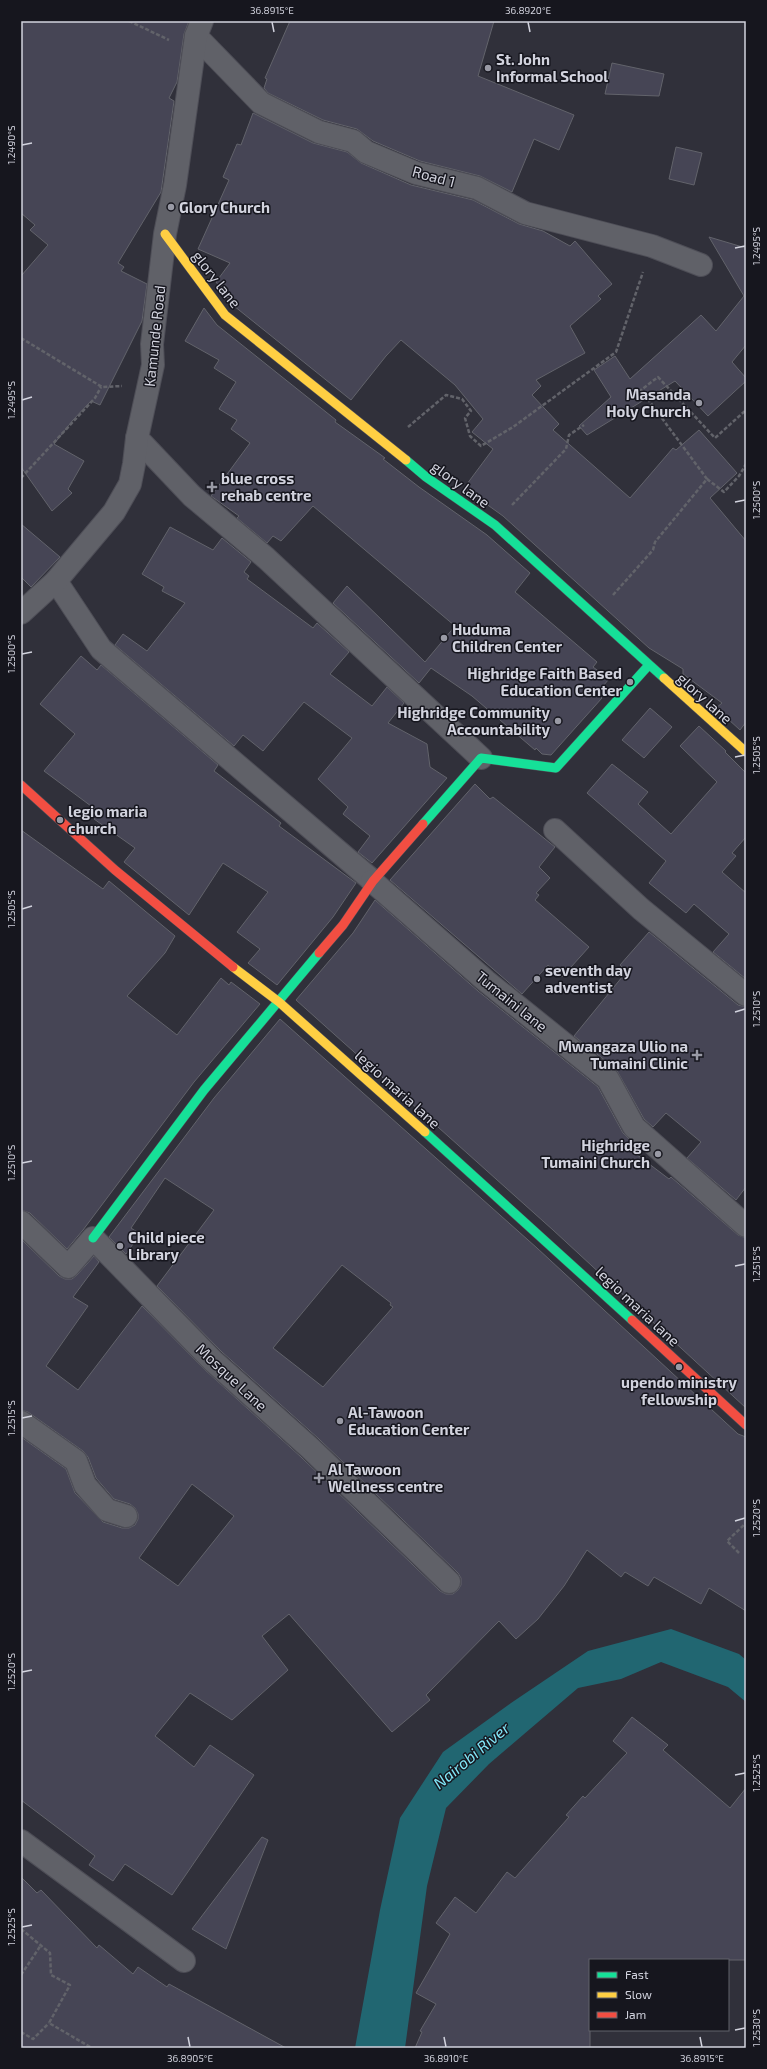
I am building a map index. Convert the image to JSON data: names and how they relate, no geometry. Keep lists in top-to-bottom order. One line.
{"streets":{"street":["Road 1","glory lane","Kamunde Road","Tumaini lane","legio maria lane","Mosque Lane"]},"crossings":[["Road 1","Kamunde Road"],["glory lane","Kamunde Road"],["Kamunde Road","Tumaini lane"]],"water":["Nairobi River"],"places":{"other":["St. John Informal School","Glory Church","Masanda Holy Church","Huduma Children Center","Highridge Faith Based Education Center","Highridge Community Accountability","legio maria church","seventh day adventist","Highridge Tumaini Church","Child piece Library","upendo ministry fellowship","Al-Tawoon Education Center"],"health":["blue cross rehab centre","Mwangaza Ulio na Tumaini Clinic","Al Tawoon Wellness centre"]},"legend":["Fast","Slow","Jam"],"coordinates":["36.8915°E","36.8920°E","1.2490°S","1.2495°S","1.2500°S","1.2505°S","1.2510°S","1.2515°S","1.2520°S","1.2525°S","1.2530°S","36.8905°E","36.8910°E"]}
